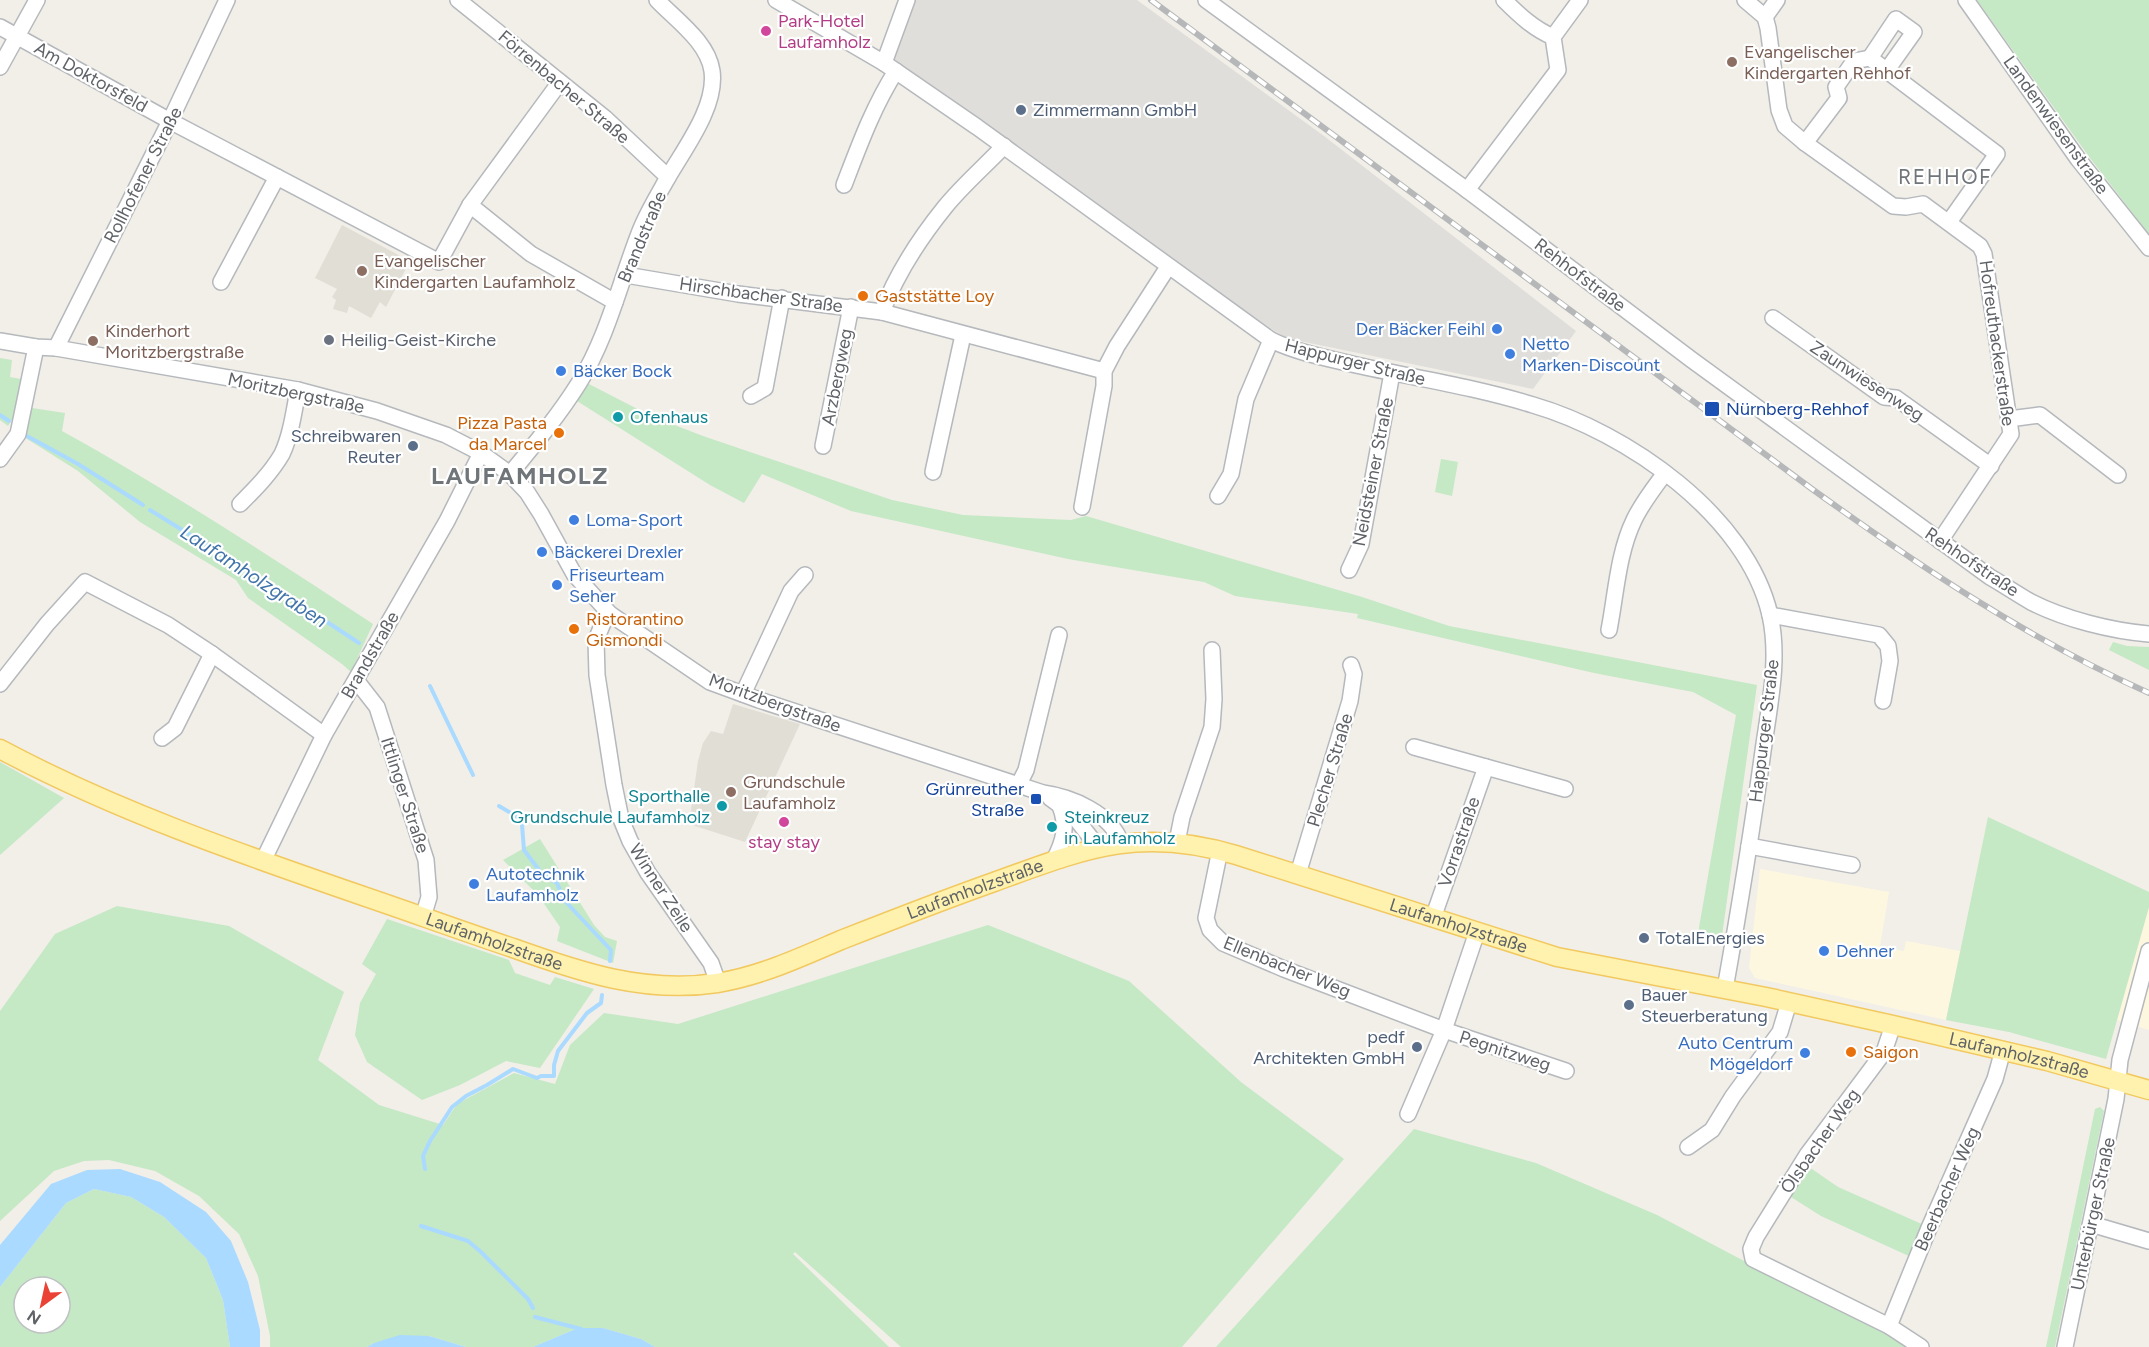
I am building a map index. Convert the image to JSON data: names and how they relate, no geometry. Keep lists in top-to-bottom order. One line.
{"streets":{"main road":["Laufamholzstraße"],"street":["Am Doktorsfeld","Förrenbacher Straße","Landenwiesenstraße","Rollhofener Straße","Brandstraße","Rehhofstraße","Hirschbacher Straße","Hofreuthackerstraße","Happurger Straße","Arzbergweg","Zaunwiesenweg","Moritzbergstraße","Neidsteiner Straße","Plecher Straße","Ittlinger Straße","Vorrastraße","Winner Zeile","Ellenbacher Weg","Pegnitzweg","Ölsbacher Weg","Beerbacher Weg","Unterbürger Straße"]},"crossings":[["Am Doktorsfeld","Rollhofener Straße"],["Förrenbacher Straße","Brandstraße"],["Rollhofener Straße","Moritzbergstraße"],["Brandstraße","Hirschbacher Straße"],["Brandstraße","Moritzbergstraße"],["Brandstraße","Ittlinger Straße"],["Brandstraße","Laufamholzstraße"],["Rehhofstraße","Hofreuthackerstraße"],["Hirschbacher Straße","Arzbergweg"],["Hofreuthackerstraße","Zaunwiesenweg"],["Happurger Straße","Neidsteiner Straße"],["Happurger Straße","Laufamholzstraße"],["Moritzbergstraße","Winner Zeile"],["Moritzbergstraße","Laufamholzstraße"],["Plecher Straße","Laufamholzstraße"],["Ittlinger Straße","Laufamholzstraße"],["Vorrastraße","Laufamholzstraße"],["Winner Zeile","Laufamholzstraße"],["Laufamholzstraße","Ellenbacher Weg"],["Laufamholzstraße","Pegnitzweg"],["Laufamholzstraße","Ölsbacher Weg"],["Laufamholzstraße","Beerbacher Weg"],["Laufamholzstraße","Unterbürger Straße"],["Ellenbacher Weg","Pegnitzweg"],["Ölsbacher Weg","Beerbacher Weg"]],"districts":["REHHOF","LAUFAMHOLZ"],"water":["Laufamholzgraben"],"places":{"other":["Park-Hotel Laufamholz","Evangelischer Kindergarten Rehhof","Zimmermann GmbH","Evangelischer Kindergarten Laufamholz","Gaststätte Loy","Der Bäcker Feihl","Heilig-Geist-Kirche","Kinderhort Moritzbergstraße","Netto Marken-Discount","Bäcker Bock","Ofenhaus","Pizza Pasta da Marcel","Schreibwaren Reuter","Loma-Sport","Bäckerei Drexler","Friseurteam Seher","Ristorantino Gismondi","Grundschule Laufamholz","Sporthalle Grundschule Laufamholz","stay stay","Steinkreuz in Laufamholz","Autotechnik Laufamholz","TotalEnergies","Dehner","Bauer Steuerberatung","pedf Architekten GmbH","Saigon","Auto Centrum Mögeldorf"],"transit":["Nürnberg-Rehhof","Grünreuther Straße"]},"north":"bottom left"}
